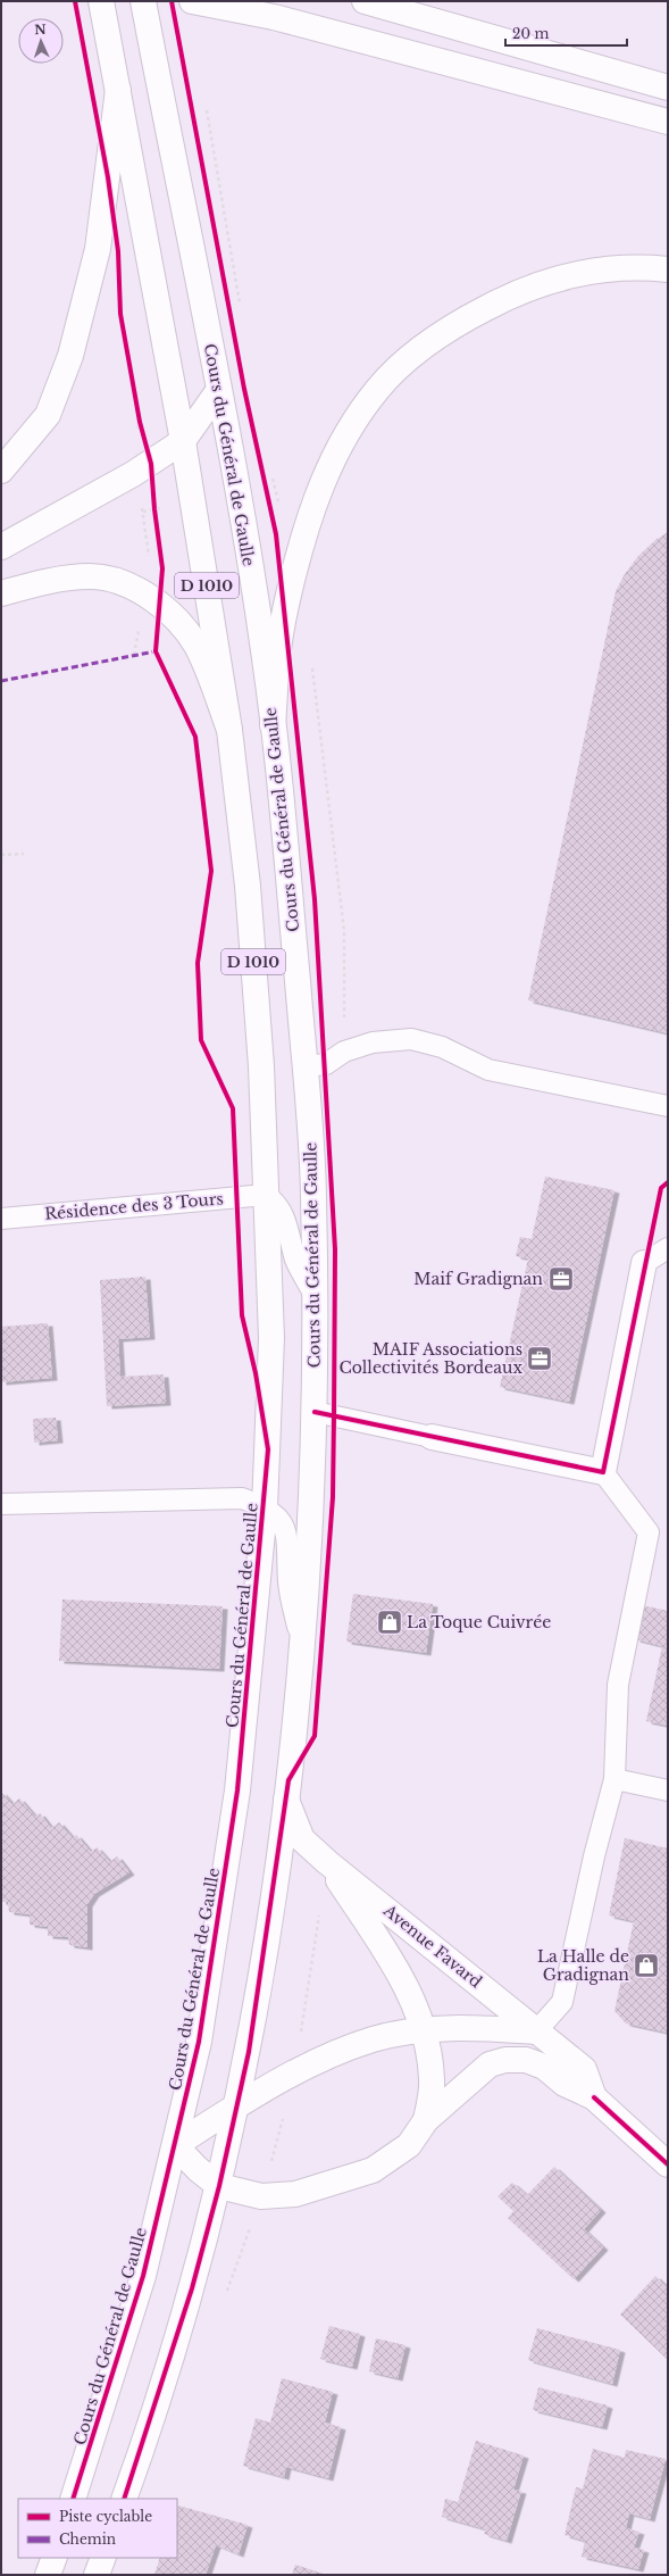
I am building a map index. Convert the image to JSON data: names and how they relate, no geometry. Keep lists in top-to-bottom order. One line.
{"streets":{"main road":["Cours du Général de Gaulle","D 1010","Avenue Favard"],"lane":["Résidence des 3 Tours"]},"crossings":[["Cours du Général de Gaulle","Résidence des 3 Tours"],["Cours du Général de Gaulle","Avenue Favard"]],"places":{"office":["Maif Gradignan","MAIF Associations Collectivités Bordeaux"],"shop":["La Toque Cuivrée","La Halle de Gradignan"]},"legend":["Piste cyclable","Chemin"],"scale_bar":"20 m","north":"top"}
